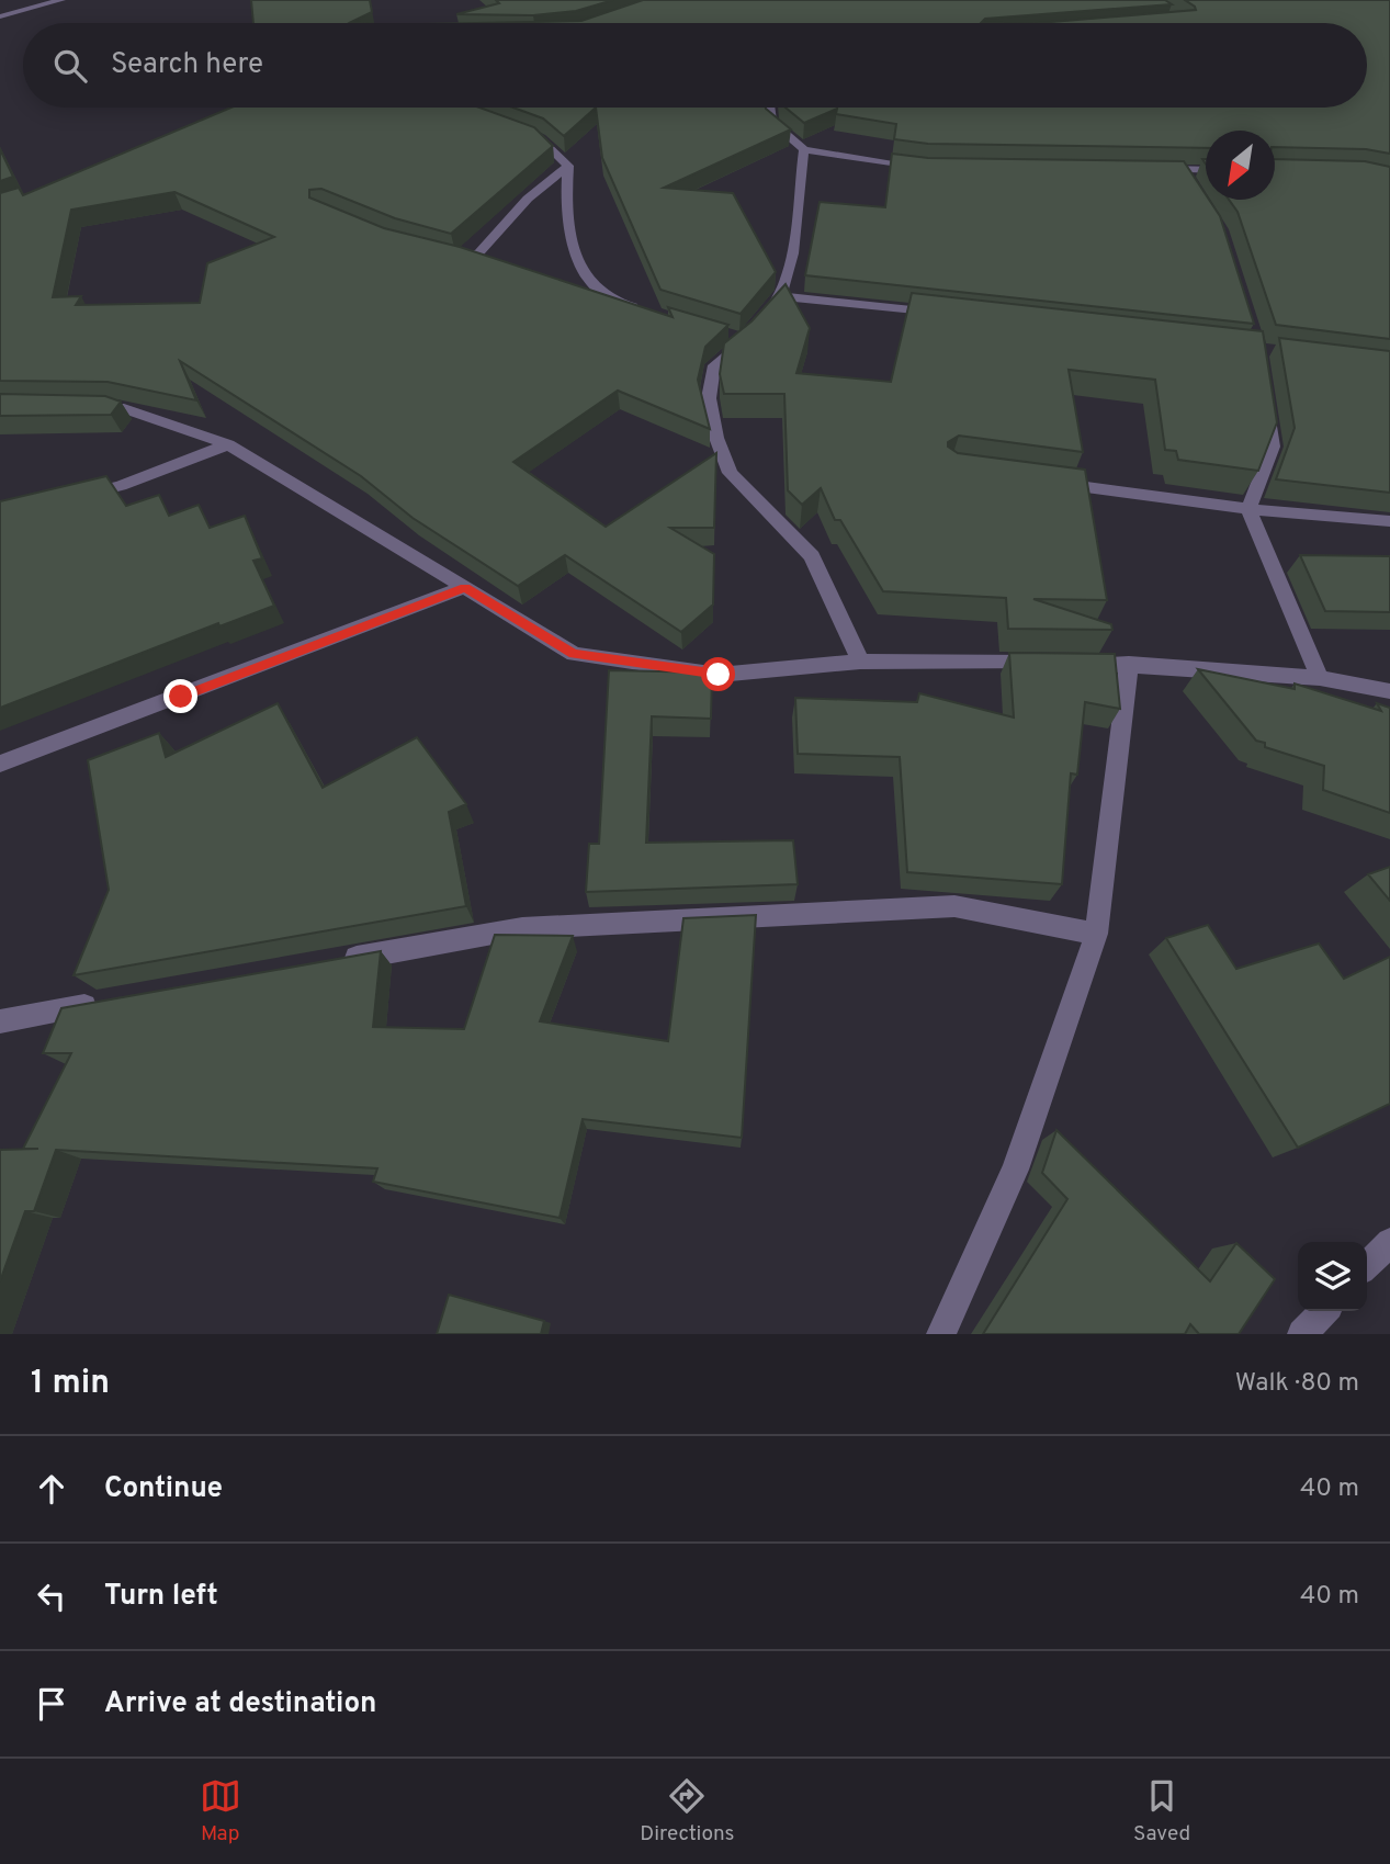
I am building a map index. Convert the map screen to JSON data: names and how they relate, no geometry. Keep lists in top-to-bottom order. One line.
{"north":"bottom left","page":{"search":"Search here","heading":["1 min","Walk · 80 m"],"list":[["Continue","40 m"],["Turn left","40 m"],"Arrive at destination"],"nav":["Map","Directions","Saved"]}}
